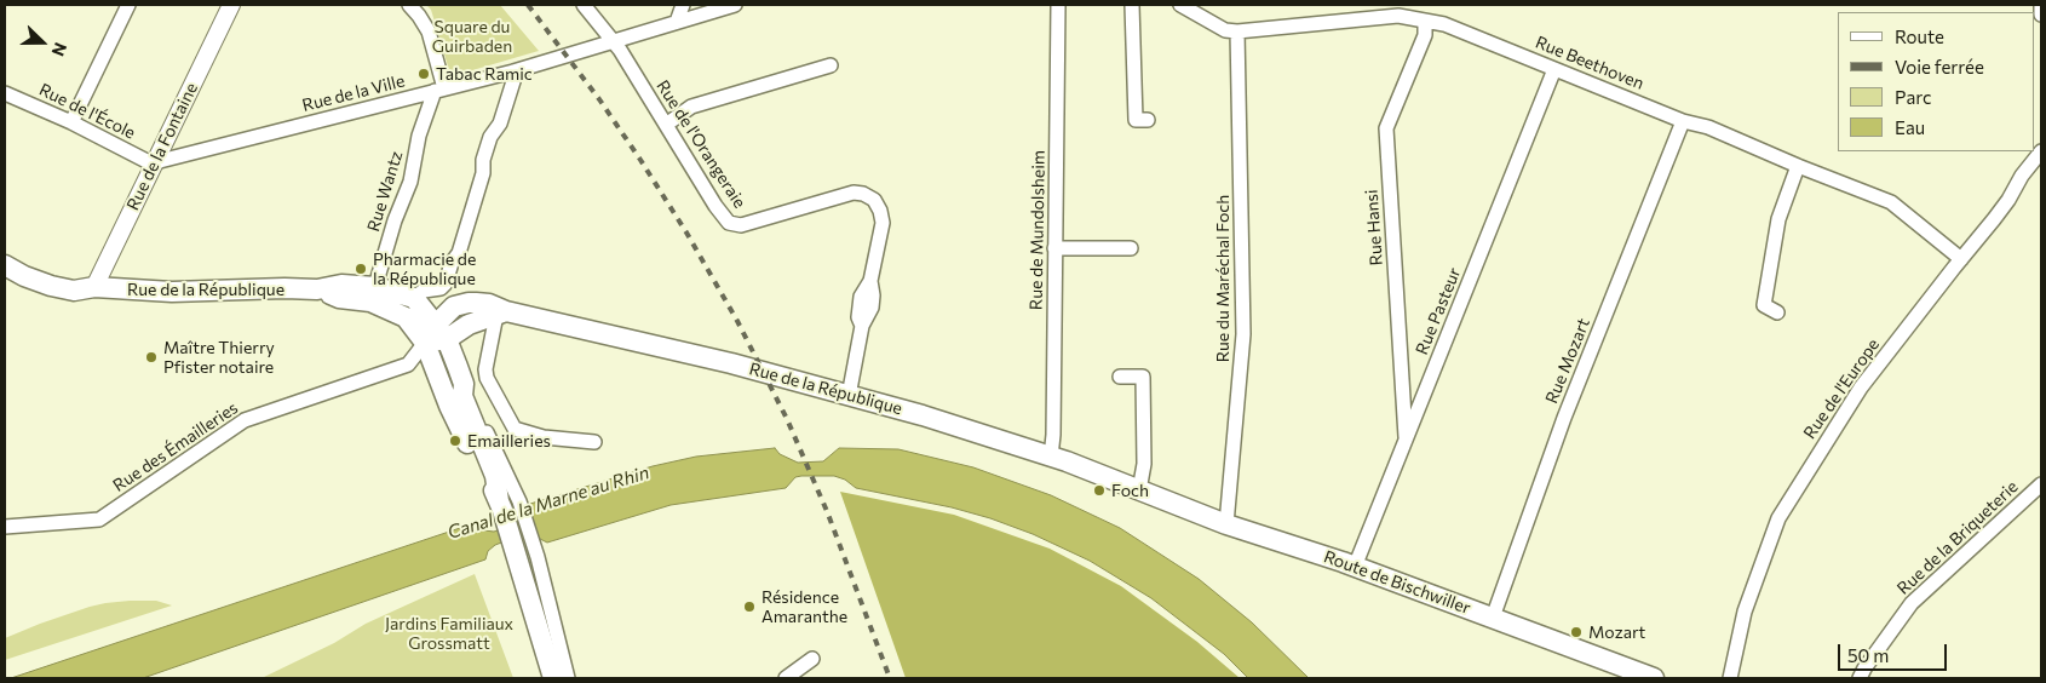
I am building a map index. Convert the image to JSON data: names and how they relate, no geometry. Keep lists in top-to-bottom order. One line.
{"streets":{"main road":["Rue de la République","Route de Bischwiller"],"street":["Rue Beethoven","Rue de la Ville","Rue de l'École","Rue de l'Orangeraie","Rue de la Fontaine","Rue Wantz","Rue Hansi","Rue de Mundolsheim","Rue du Maréchal Foch","Rue Pasteur","Rue Mozart","Rue de l'Europe","Rue des Émailleries","Rue de la Briqueterie"]},"crossings":[["Rue Beethoven","Rue Hansi"],["Rue Beethoven","Rue du Maréchal Foch"],["Rue Beethoven","Rue Pasteur"],["Rue Beethoven","Rue Mozart"],["Rue Beethoven","Rue de l'Europe"],["Rue de la Ville","Rue de l'École"],["Rue de la Ville","Rue de l'Orangeraie"],["Rue de la Ville","Rue de la Fontaine"],["Rue de la Ville","Rue Wantz"],["Rue de l'École","Rue de la Fontaine"],["Rue de l'Orangeraie","Rue de la République"],["Rue de la Fontaine","Rue de la République"],["Rue Wantz","Rue de la République"],["Rue Hansi","Rue Pasteur"],["Rue de Mundolsheim","Rue de la République"],["Rue du Maréchal Foch","Route de Bischwiller"],["Rue de la République","Rue des Émailleries"],["Rue de la République","Route de Bischwiller"],["Rue Pasteur","Route de Bischwiller"],["Rue Mozart","Route de Bischwiller"]],"water":["Canal de la Marne au Rhin"],"parks":["Square du Guirbaden","Jardins Familiaux Grossmatt"],"places":["Tabac Ramic","Pharmacie de la République","Maître Thierry Pfister notaire","Emailleries","Foch","Résidence Amaranthe","Mozart"],"legend":["Route","Voie ferrée","Parc","Eau"],"scale_bar":"50 m","north":"right"}
